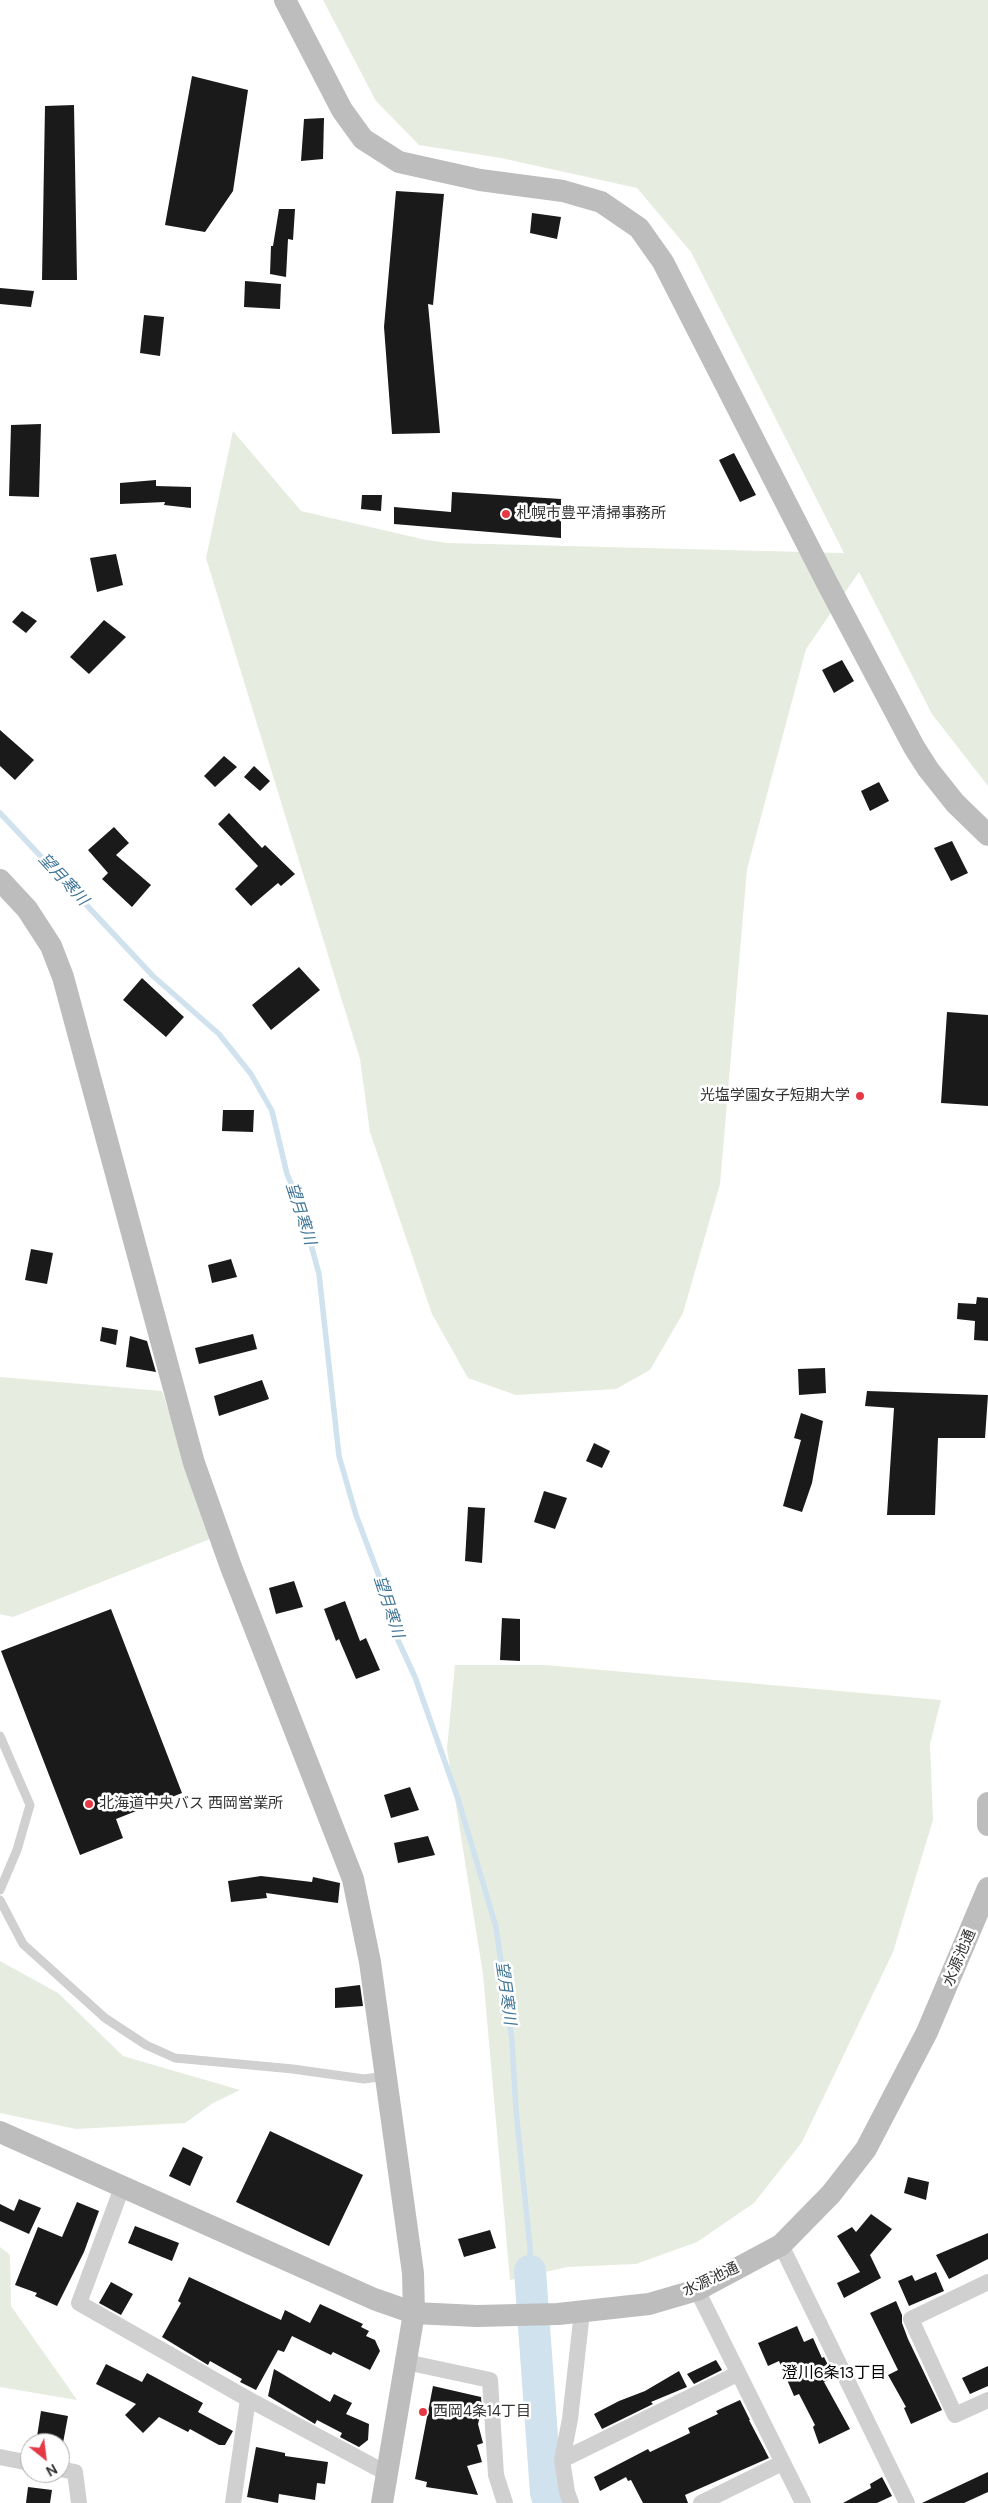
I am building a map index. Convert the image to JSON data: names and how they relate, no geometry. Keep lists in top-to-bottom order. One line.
{"streets":{"street":["水源池通"]},"districts":["澄川6条13丁目"],"water":["望月寒川"],"places":["札幌市豊平清掃事務所","光塩学園女子短期大学","北海道中央バス 西岡営業所","西岡4条14丁目"],"north":"bottom right"}
